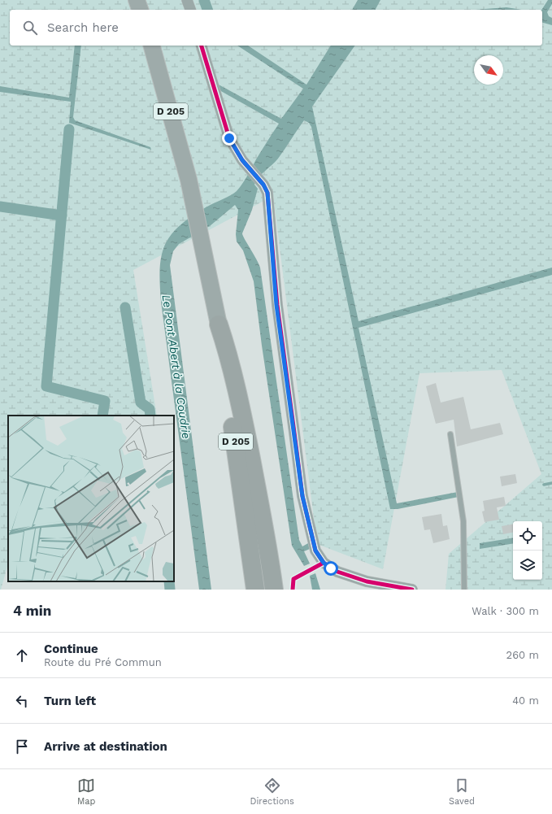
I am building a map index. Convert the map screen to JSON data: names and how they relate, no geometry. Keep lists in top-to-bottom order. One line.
{"streets":{"highway":["D 205"]},"water":["Le Pont Abert à la Coudrie"],"north":"bottom right","page":{"search":"Search here","heading":["4 min","Walk · 300 m"],"list":[["Continue","Route du Pré Commun","260 m"],["Turn left","40 m"],"Arrive at destination"],"nav":["Map","Directions","Saved"]}}
